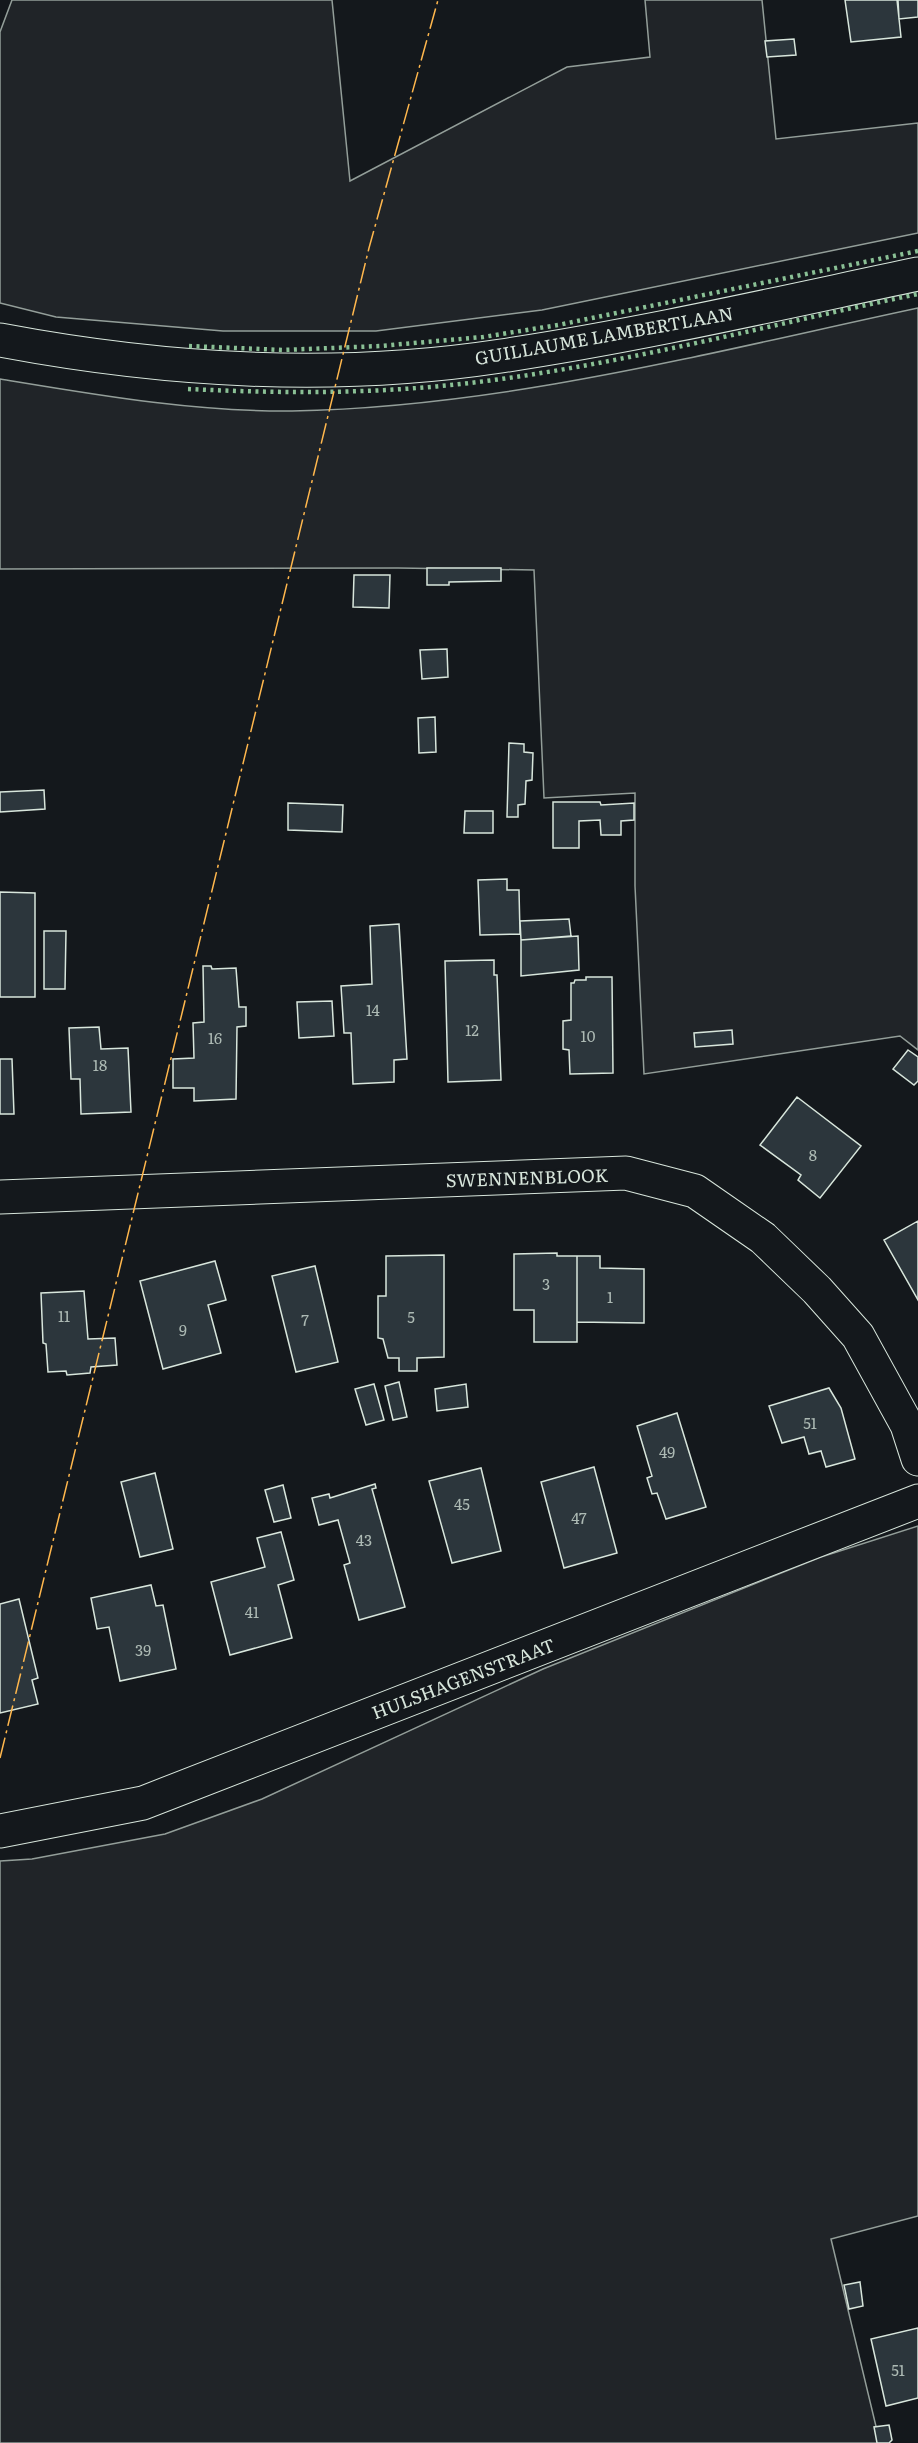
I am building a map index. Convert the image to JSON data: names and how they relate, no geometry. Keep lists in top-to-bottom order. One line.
{"streets":{"street":["GUILLAUME LAMBERTLAAN","SWENNENBLOOK","HULSHAGENSTRAAT"]},"house_numbers":["14","12","10","16","18","8","3","1","11","5","7","9","51","49","45","47","43","41","39","51"]}
